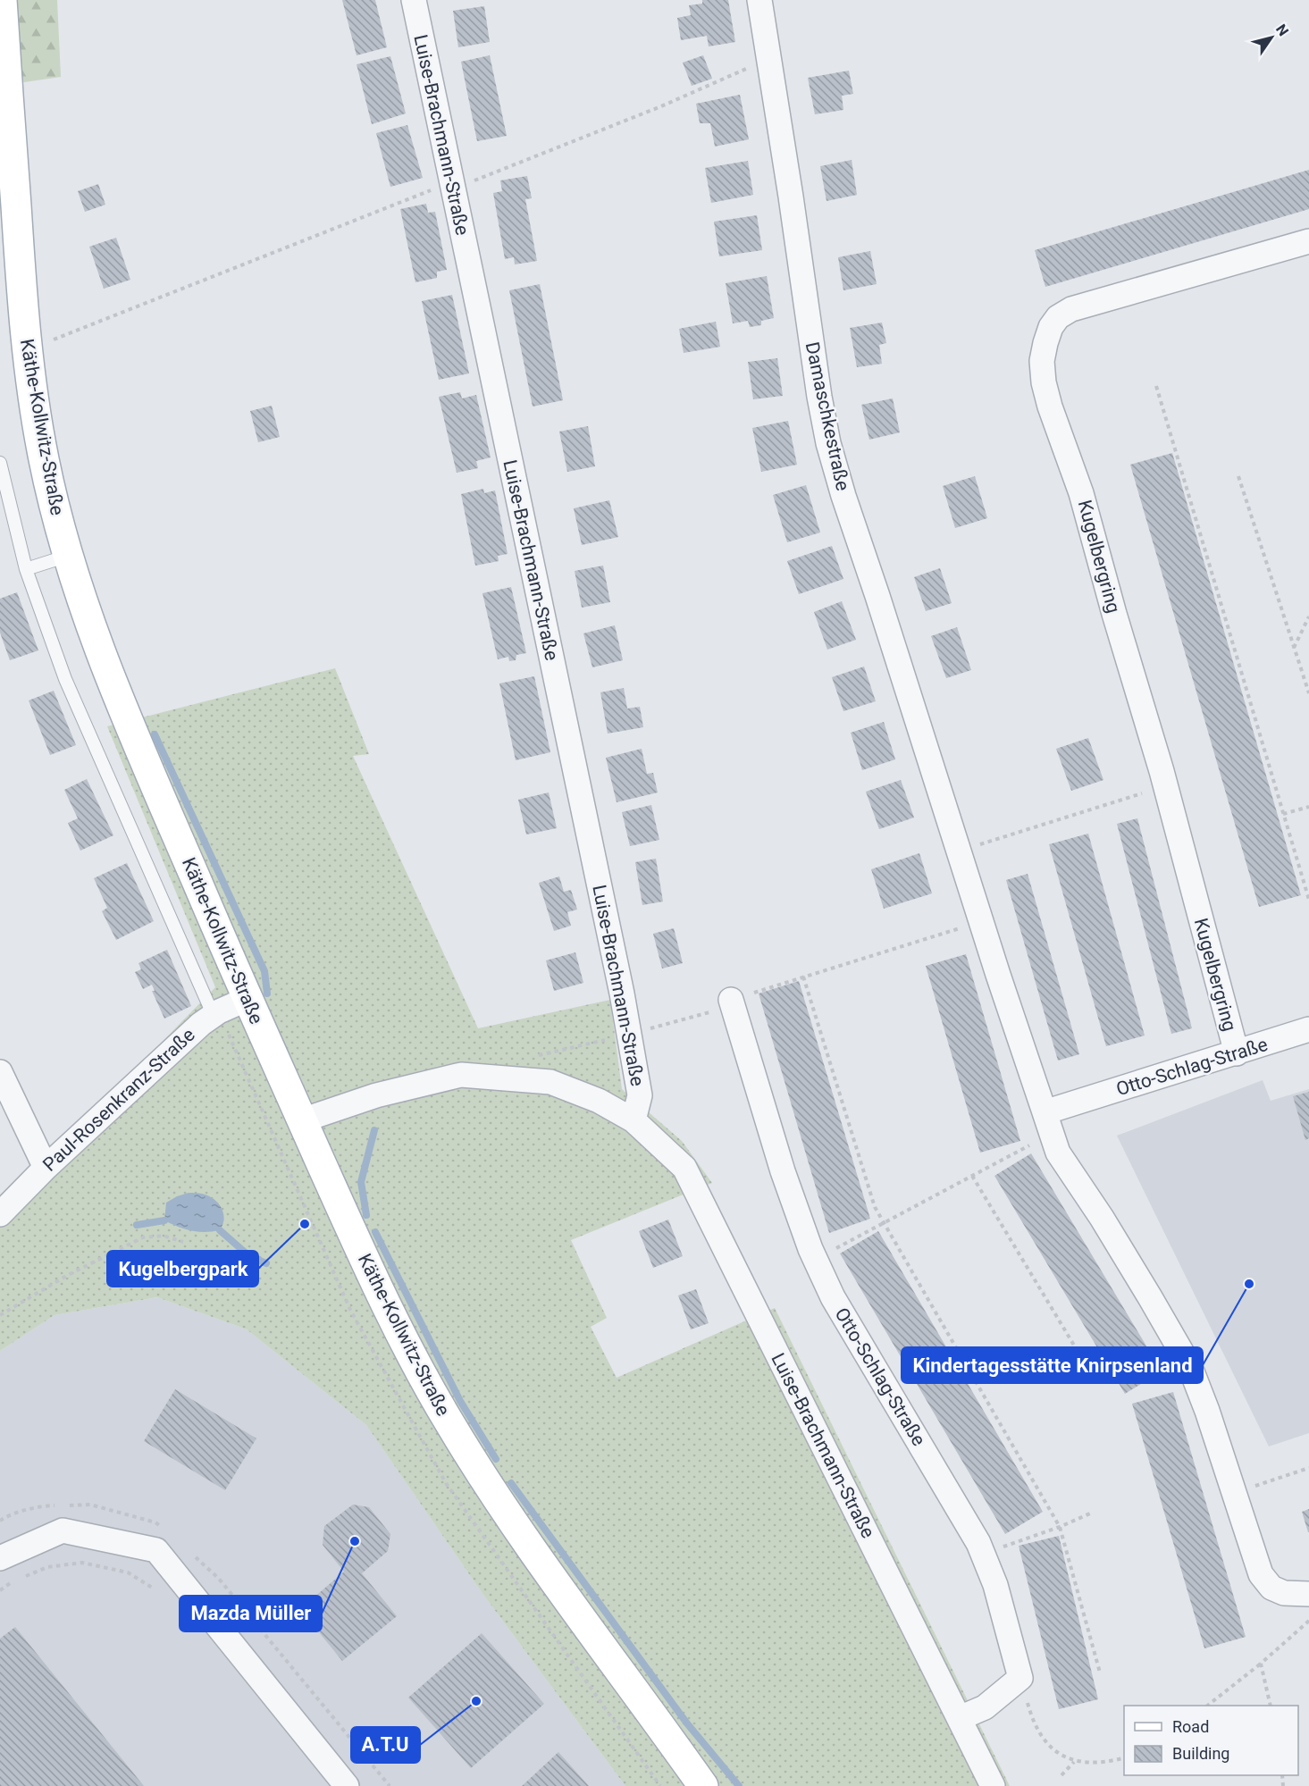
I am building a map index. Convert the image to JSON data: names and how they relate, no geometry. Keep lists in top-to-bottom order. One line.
{"streets":{"main road":["Käthe-Kollwitz-Straße"],"street":["Luise-Brachmann-Straße","Damaschkestraße","Kugelbergring","Otto-Schlag-Straße","Paul-Rosenkranz-Straße"]},"crossings":[["Luise-Brachmann-Straße","Käthe-Kollwitz-Straße"],["Käthe-Kollwitz-Straße","Paul-Rosenkranz-Straße"],["Kugelbergring","Otto-Schlag-Straße"]],"places":["Kugelbergpark","Kindertagesstätte Knirpsenland","Mazda Müller","A.T.U"],"legend":["Road","Building"],"north":"top right"}
